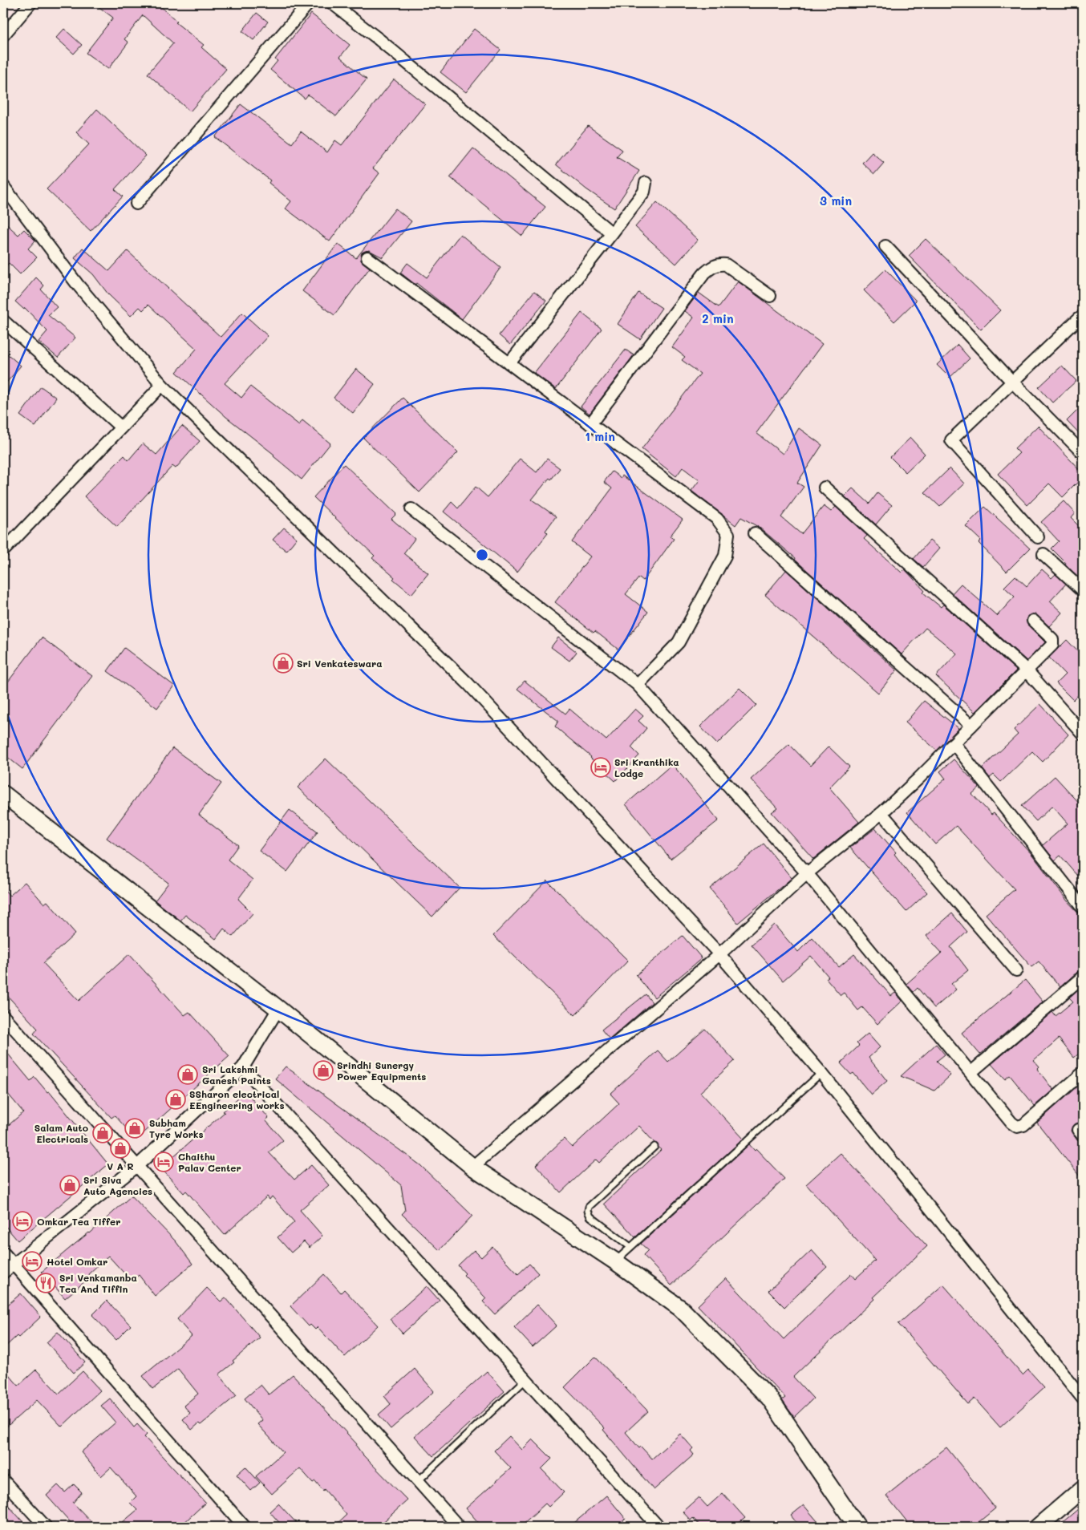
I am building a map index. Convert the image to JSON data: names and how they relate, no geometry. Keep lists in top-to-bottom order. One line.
{"places":{"shop":["Sri Venkateswara","Srindhi Sunergy Power Equipments","Sri Lakshmi Ganesh Paints","SSharon electrical EEngineering works","Subham Tyre Works","Salam Auto Electricals","V A R","Sri Siva Auto Agencies"],"hotel":["Sri Kranthika Lodge","Chaithu Palav Center","Omkar Tea Tiffer","Hotel Omkar"],"restaurant":["Sri Venkamanba Tea And Tiffin"]},"rings":["3 min","2 min","1 min"]}
